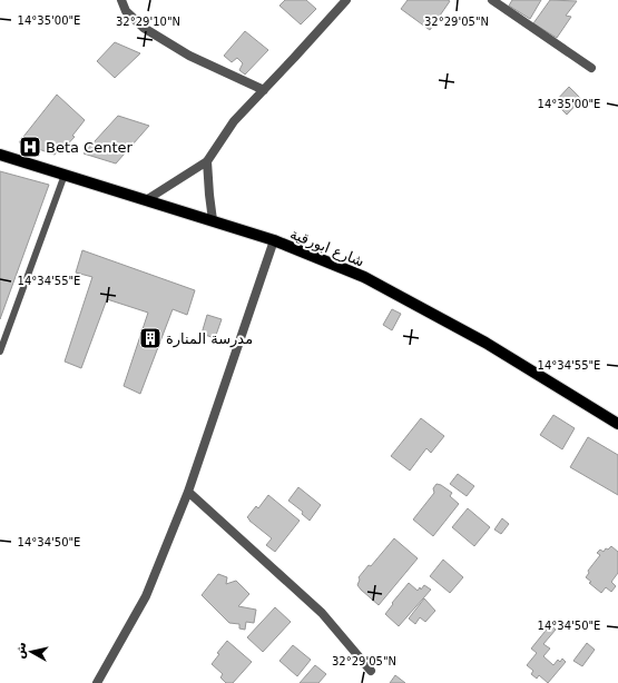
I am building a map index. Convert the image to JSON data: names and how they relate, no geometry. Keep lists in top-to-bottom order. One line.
{"streets":{"main road":["شارع ابورقية"]},"places":{"hospital":["Beta Center"],"building":["مدرسة المنارة"]},"north":"left","coordinates":["14°35'00\"E","32°29'10\"N","32°29'05\"N","14°34'55\"E","14°34'50\"E"]}
